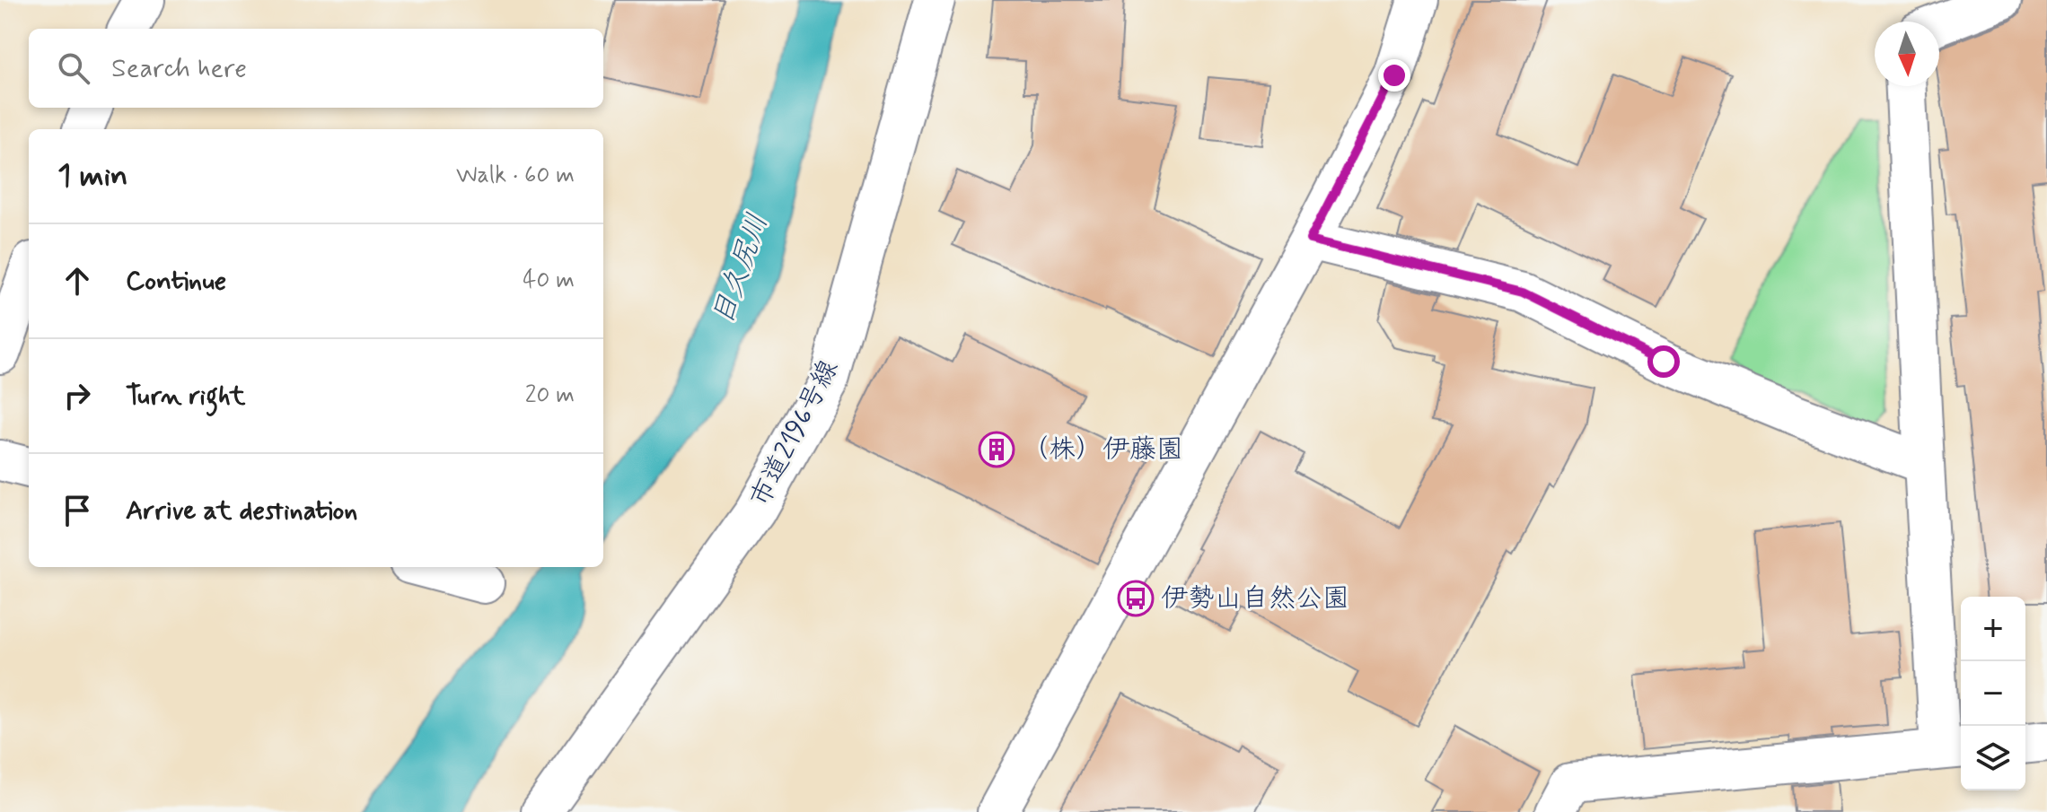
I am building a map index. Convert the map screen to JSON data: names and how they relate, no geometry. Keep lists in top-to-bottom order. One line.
{"streets":{"street":["市道2196号線"]},"water":["目久尻川"],"places":{"building":["（株）伊藤園"],"bus stop":["伊勢山自然公園"]},"north":"bottom","page":{"search":"Search here","heading":["1 min","Walk · 60 m"],"list":[["Continue","40 m"],["Turn right","20 m"],"Arrive at destination"],"map_buttons":["+","−"]}}
